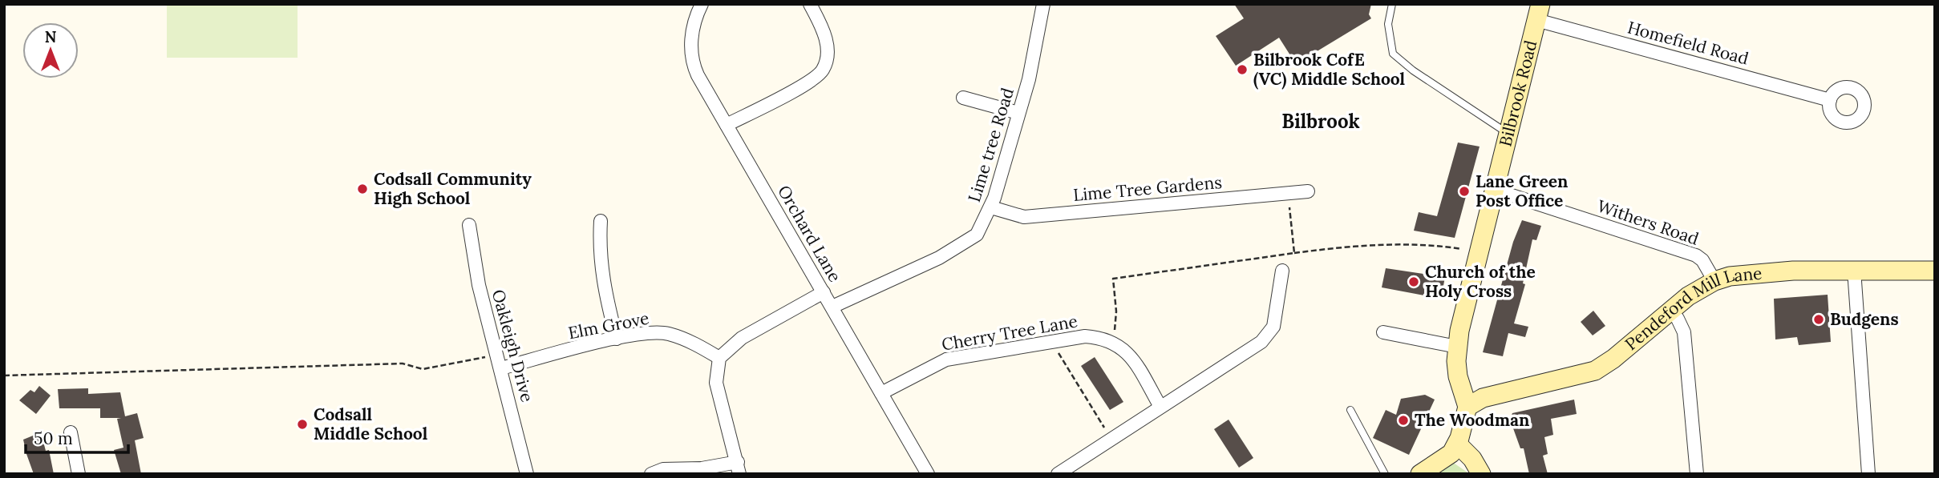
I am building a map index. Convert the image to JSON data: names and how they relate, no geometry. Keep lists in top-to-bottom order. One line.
{"streets":{"street":["Homefield Road","Bilbrook Road","Lime tree Road","Lime Tree Gardens","Withers Road","Orchard Lane","Pendeford Mill Lane","Elm Grove","Cherry Tree Lane","Oakleigh Drive"]},"crossings":[["Homefield Road","Bilbrook Road"],["Bilbrook Road","Withers Road"],["Bilbrook Road","Pendeford Mill Lane"],["Lime tree Road","Lime Tree Gardens"],["Lime tree Road","Orchard Lane"],["Withers Road","Pendeford Mill Lane"],["Orchard Lane","Cherry Tree Lane"],["Elm Grove","Oakleigh Drive"]],"districts":["Bilbrook"],"places":["Bilbrook CofE (VC) Middle School","Codsall Community High School","Lane Green Post Office","Church of the Holy Cross","Budgens","The Woodman","Codsall Middle School"],"scale_bar":"50 m","north":"top"}
